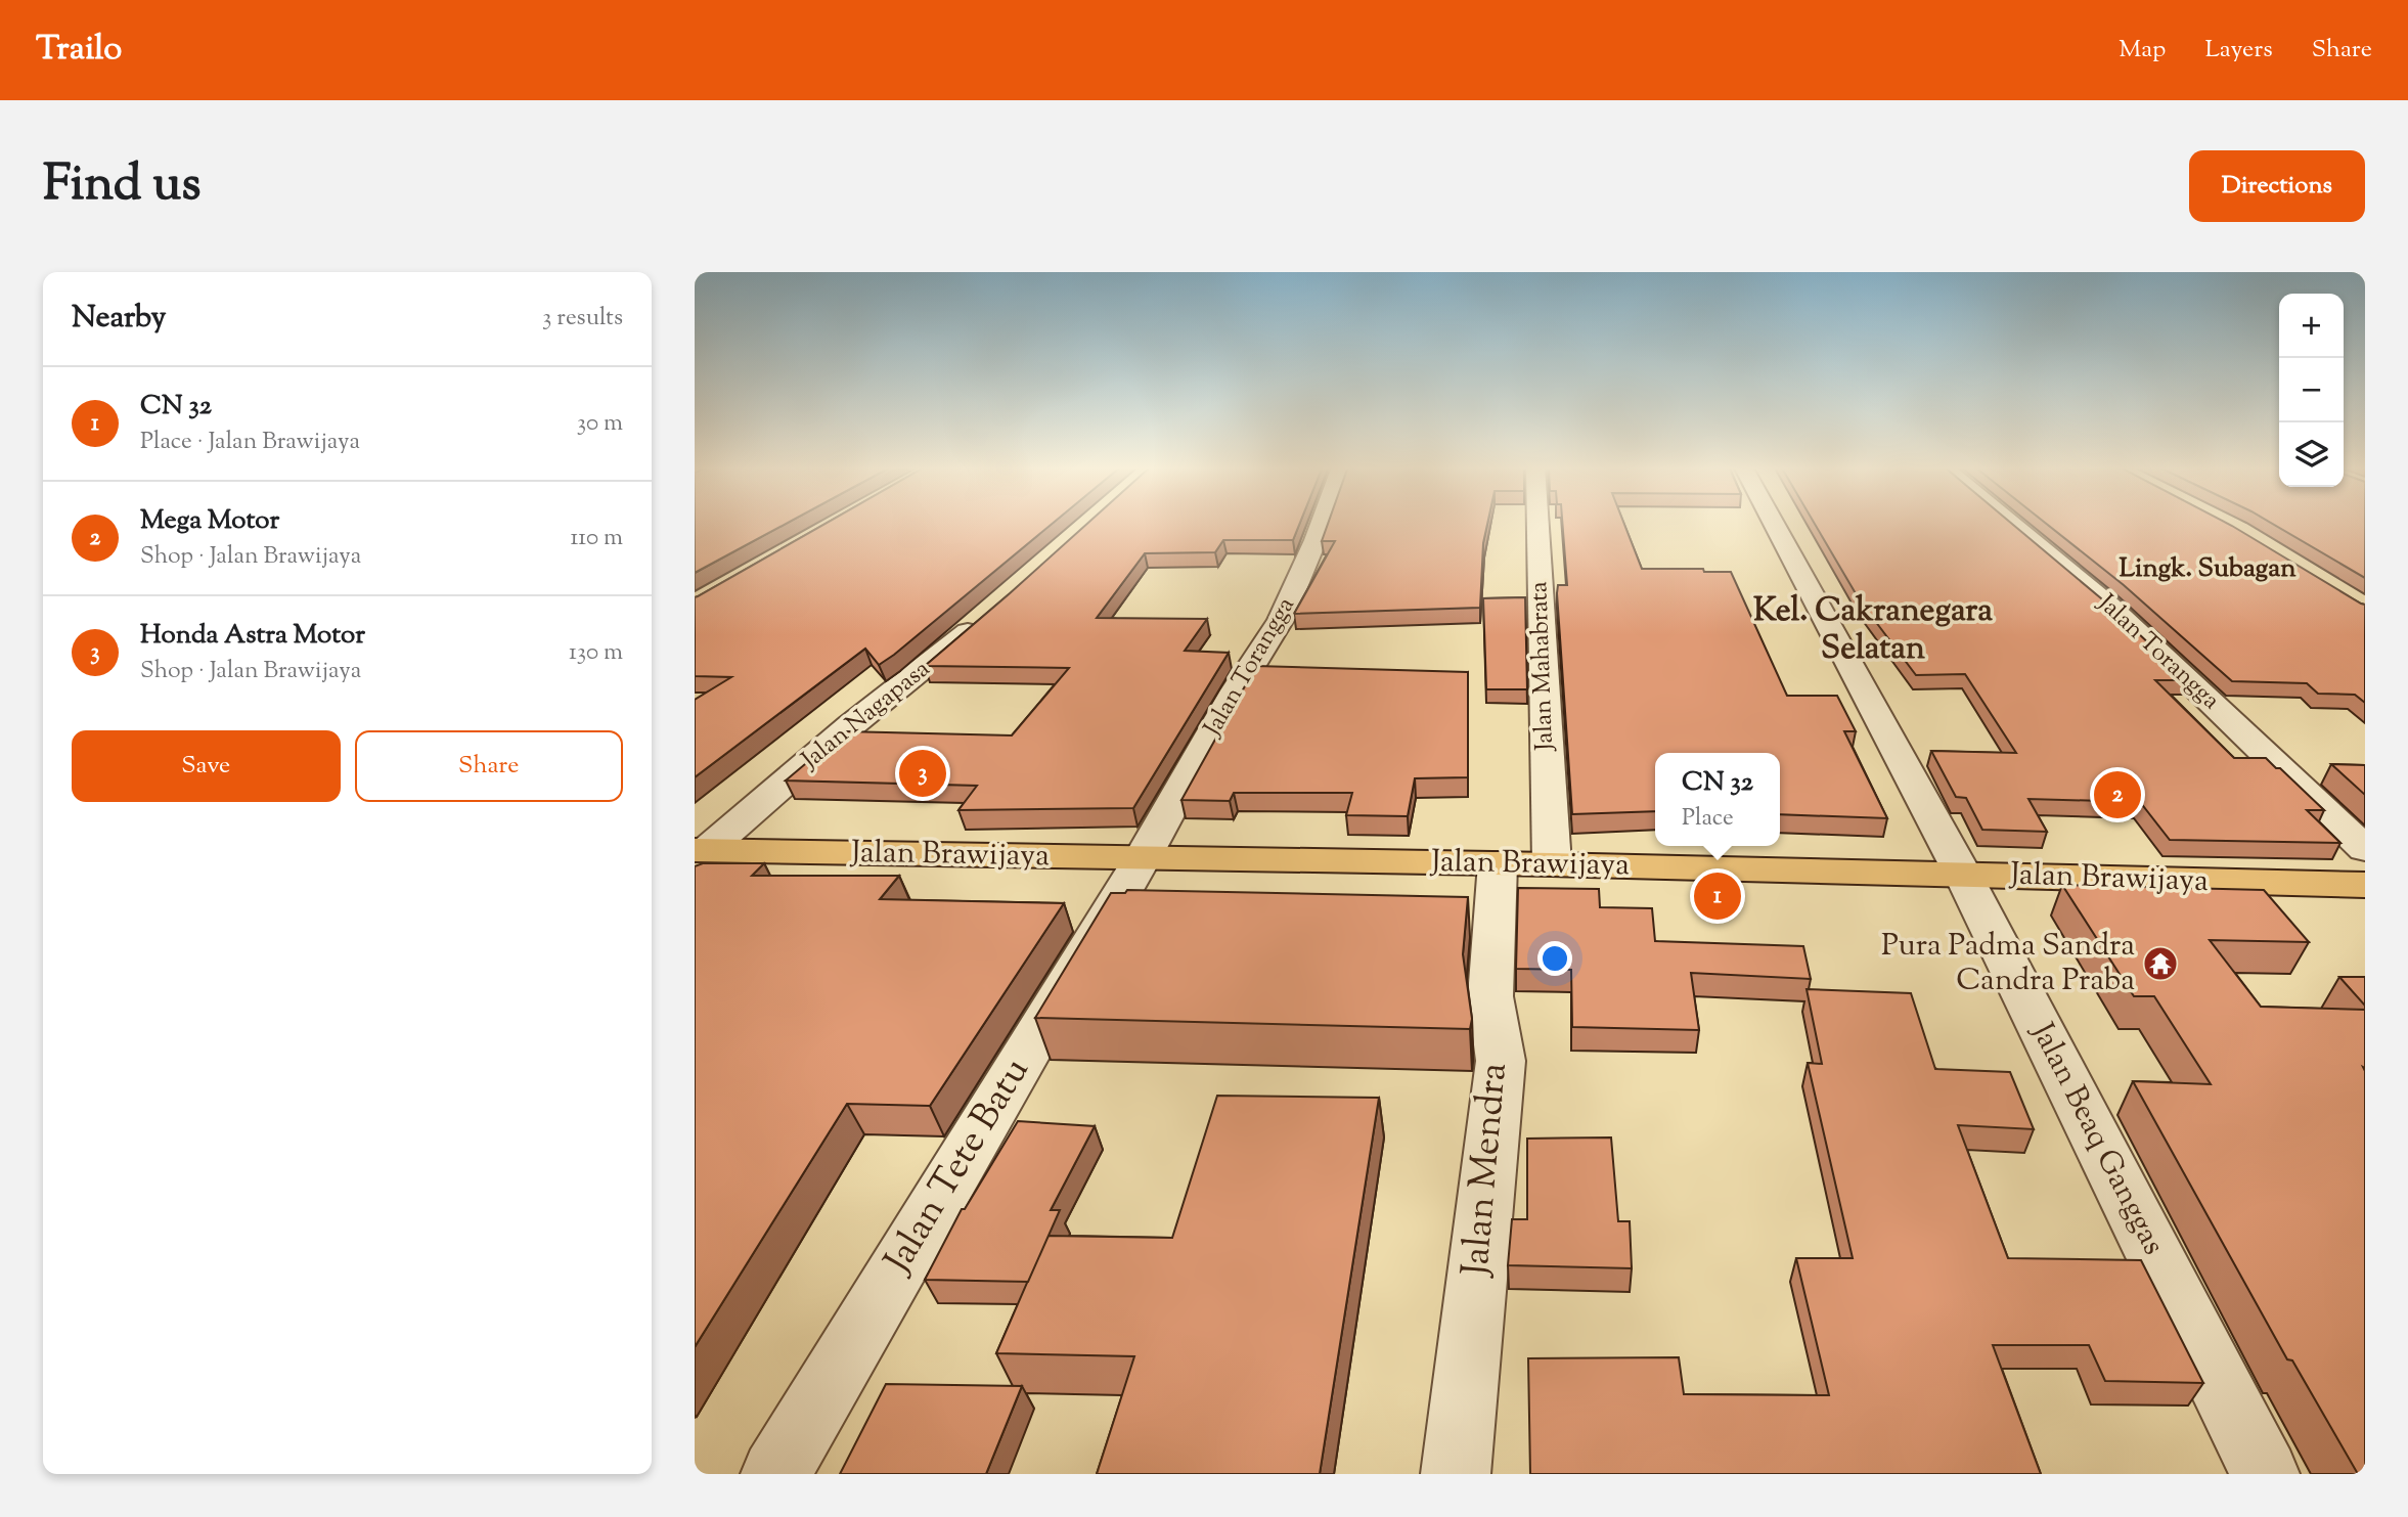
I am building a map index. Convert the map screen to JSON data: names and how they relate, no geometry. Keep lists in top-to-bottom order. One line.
{"streets":{"main road":["Jalan Brawijaya"],"street":["Jalan Torangga","Jalan Mahabrata","Jalan Nagapasa","Jalan Beaq Ganggas","Jalan Tete Batu","Jalan Mendra"]},"crossings":[["Jalan Torangga","Jalan Brawijaya"],["Jalan Torangga","Jalan Tete Batu"],["Jalan Mahabrata","Jalan Brawijaya"],["Jalan Nagapasa","Jalan Brawijaya"],["Jalan Brawijaya","Jalan Beaq Ganggas"],["Jalan Brawijaya","Jalan Tete Batu"],["Jalan Brawijaya","Jalan Mendra"]],"districts":["Lingk. Subagan","Kel. Cakranegara Selatan"],"places":{"temple":["Pura Padma Sandra Candra Praba"]},"page":{"header":"Trailo","nav":["Map","Layers","Share"],"title":"Find us","buttons":["Directions",["Save","Share"]],"heading":["Nearby","3 results"],"map_buttons":["+","−"],"list":[{"mark":"1","name":"CN 32","note":"Place · Jalan Brawijaya","value":"30 m"},{"mark":"2","name":"Mega Motor","note":"Shop · Jalan Brawijaya","value":"110 m"},{"mark":"3","name":"Honda Astra Motor","note":"Shop · Jalan Brawijaya","value":"130 m"}],"pins":["3","2","1"],"popup":["CN 32","Place"]}}
